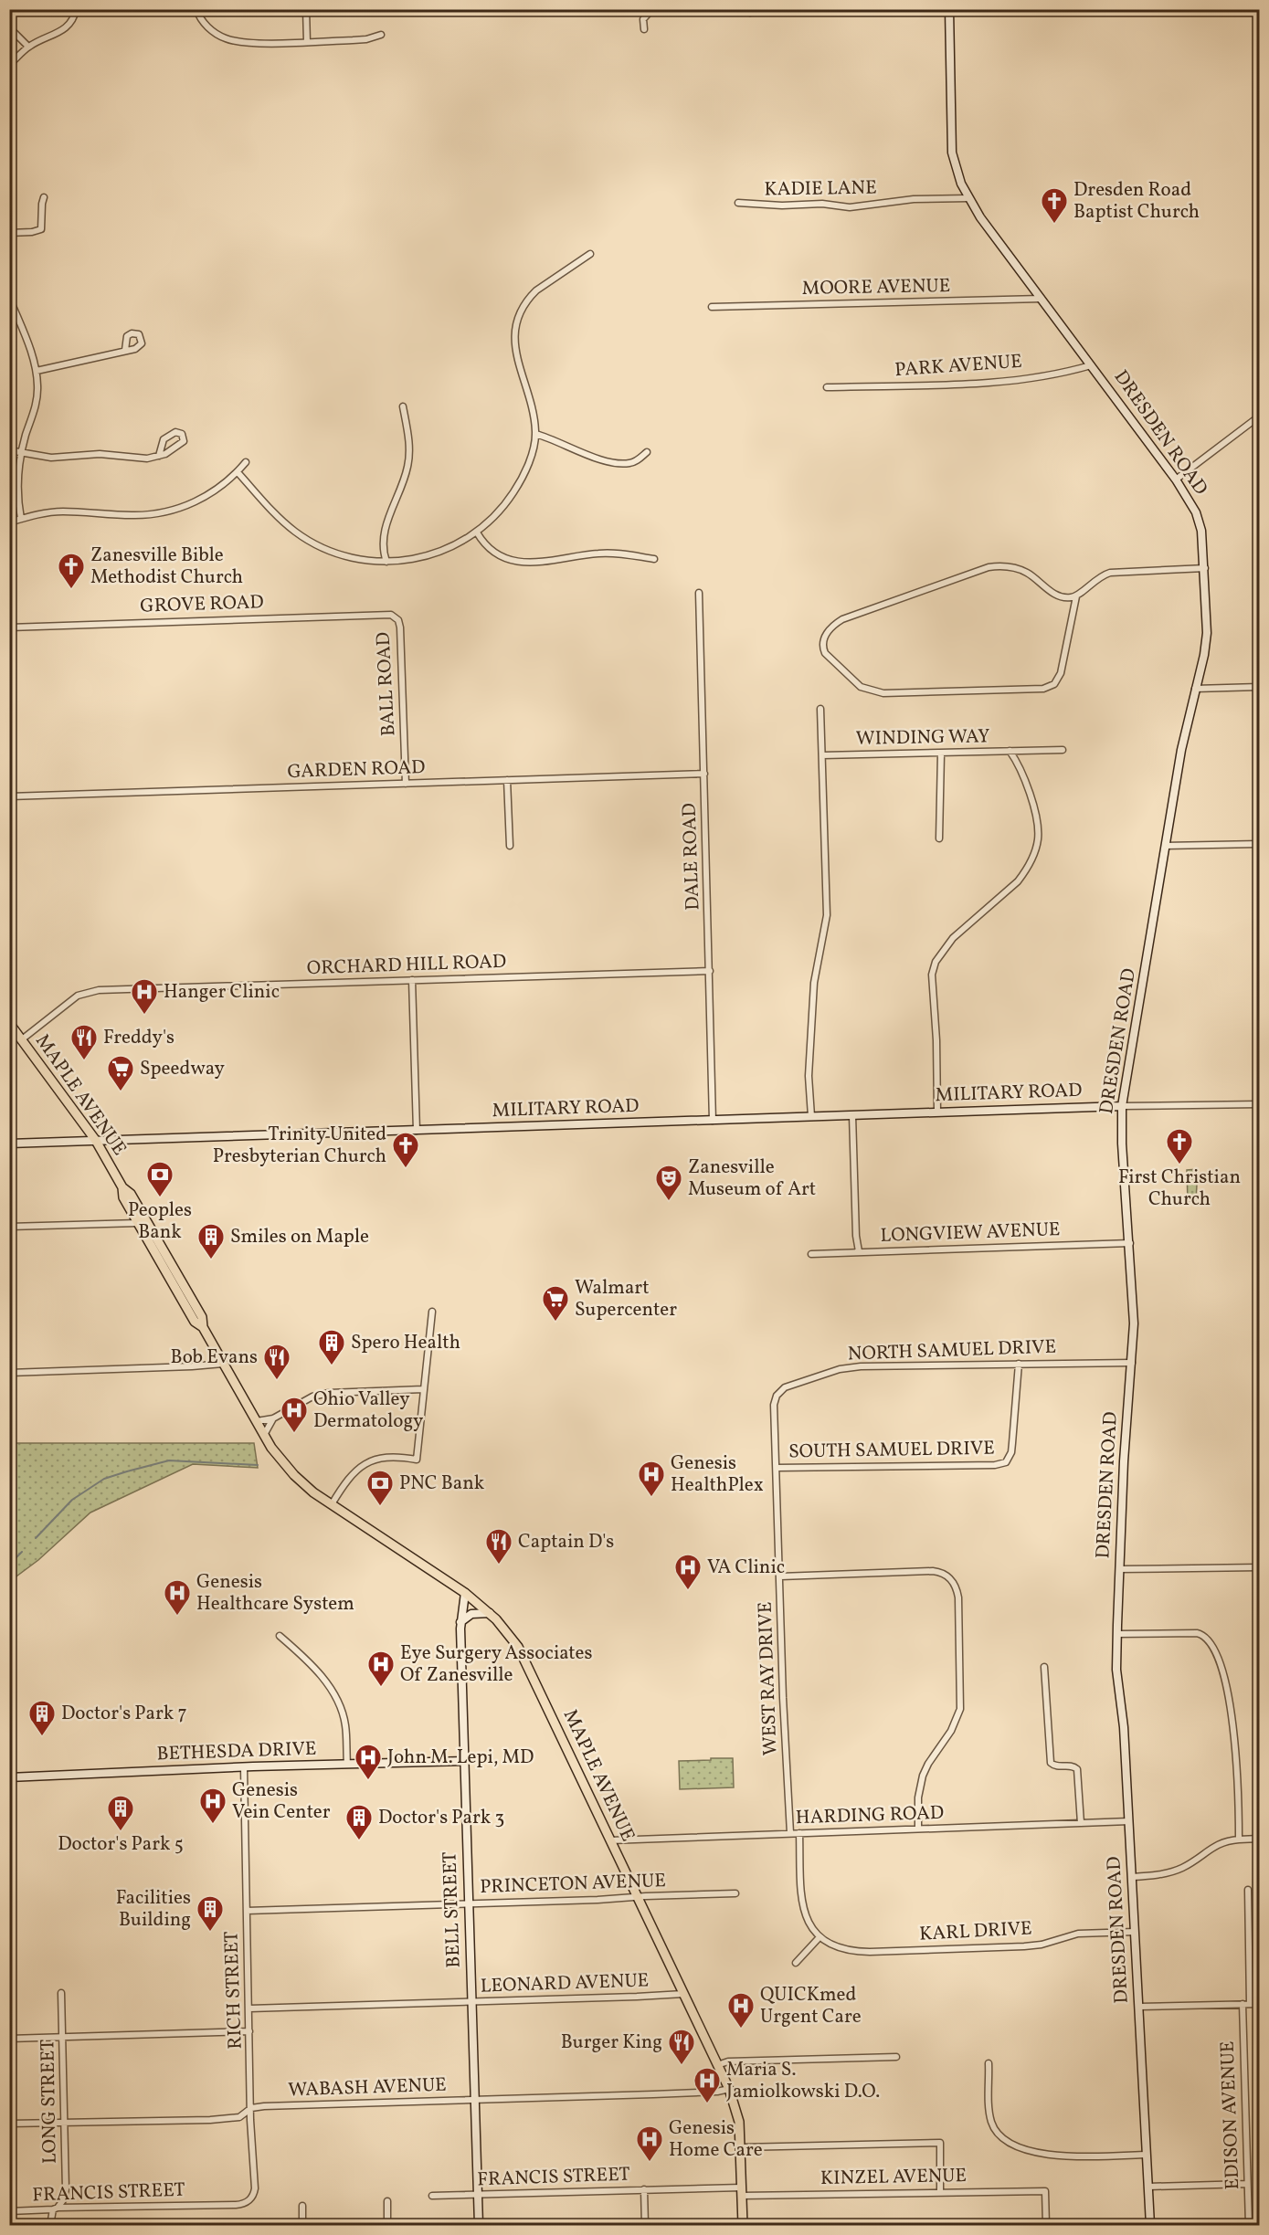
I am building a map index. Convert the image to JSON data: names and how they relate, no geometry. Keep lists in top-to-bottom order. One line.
{"streets":{"main road":["MAPLE AVENUE"],"street":["KADIE LANE","MOORE AVENUE","PARK AVENUE","DRESDEN ROAD","GROVE ROAD","BALL ROAD","WINDING WAY","GARDEN ROAD","DALE ROAD","ORCHARD HILL ROAD","MILITARY ROAD","LONGVIEW AVENUE","NORTH SAMUEL DRIVE","SOUTH SAMUEL DRIVE","WEST RAY DRIVE","BETHESDA DRIVE","HARDING ROAD","PRINCETON AVENUE","BELL STREET","KARL DRIVE","LEONARD AVENUE","RICH STREET","WABASH AVENUE","LONG STREET","EDISON AVENUE","FRANCIS STREET","KINZEL AVENUE"]},"crossings":[["KADIE LANE","DRESDEN ROAD"],["MOORE AVENUE","DRESDEN ROAD"],["PARK AVENUE","DRESDEN ROAD"],["DRESDEN ROAD","MILITARY ROAD"],["DRESDEN ROAD","LONGVIEW AVENUE"],["DRESDEN ROAD","NORTH SAMUEL DRIVE"],["DRESDEN ROAD","HARDING ROAD"],["DRESDEN ROAD","KARL DRIVE"],["GROVE ROAD","BALL ROAD"],["BALL ROAD","GARDEN ROAD"],["WINDING WAY","MILITARY ROAD"],["GARDEN ROAD","DALE ROAD"],["DALE ROAD","ORCHARD HILL ROAD"],["DALE ROAD","MILITARY ROAD"],["ORCHARD HILL ROAD","MAPLE AVENUE"],["MILITARY ROAD","MAPLE AVENUE"],["MAPLE AVENUE","HARDING ROAD"],["MAPLE AVENUE","PRINCETON AVENUE"],["MAPLE AVENUE","BELL STREET"],["MAPLE AVENUE","LEONARD AVENUE"],["MAPLE AVENUE","WABASH AVENUE"],["MAPLE AVENUE","FRANCIS STREET"],["MAPLE AVENUE","KINZEL AVENUE"],["NORTH SAMUEL DRIVE","SOUTH SAMUEL DRIVE"],["NORTH SAMUEL DRIVE","WEST RAY DRIVE"],["SOUTH SAMUEL DRIVE","WEST RAY DRIVE"],["WEST RAY DRIVE","HARDING ROAD"],["BETHESDA DRIVE","BELL STREET"],["BETHESDA DRIVE","RICH STREET"],["PRINCETON AVENUE","BELL STREET"],["PRINCETON AVENUE","RICH STREET"],["BELL STREET","LEONARD AVENUE"],["BELL STREET","WABASH AVENUE"],["BELL STREET","FRANCIS STREET"],["LEONARD AVENUE","RICH STREET"],["RICH STREET","WABASH AVENUE"],["RICH STREET","FRANCIS STREET"],["WABASH AVENUE","LONG STREET"],["LONG STREET","FRANCIS STREET"],["FRANCIS STREET","KINZEL AVENUE"]],"places":{"church":["Dresden Road Baptist Church","Zanesville Bible Methodist Church","First Christian Church","Trinity United Presbyterian Church"],"hospital":["Hanger Clinic","Ohio Valley Dermatology","Genesis HealthPlex","VA Clinic","Genesis Healthcare System","Eye Surgery Associates Of Zanesville","John M. Lepi, MD","Genesis Vein Center","QUICKmed Urgent Care","Maria S. Jamiolkowski D.O.","Genesis Home Care"],"restaurant":["Freddy's","Bob Evans","Captain D's","Burger King"],"supermarket":["Speedway","Walmart Supercenter"],"bank":["Peoples Bank","PNC Bank"],"theatre":["Zanesville Museum of Art"],"building":["Smiles on Maple","Spero Health","Doctor's Park 7","Doctor's Park 5","Doctor's Park 3","Facilities Building"]}}
